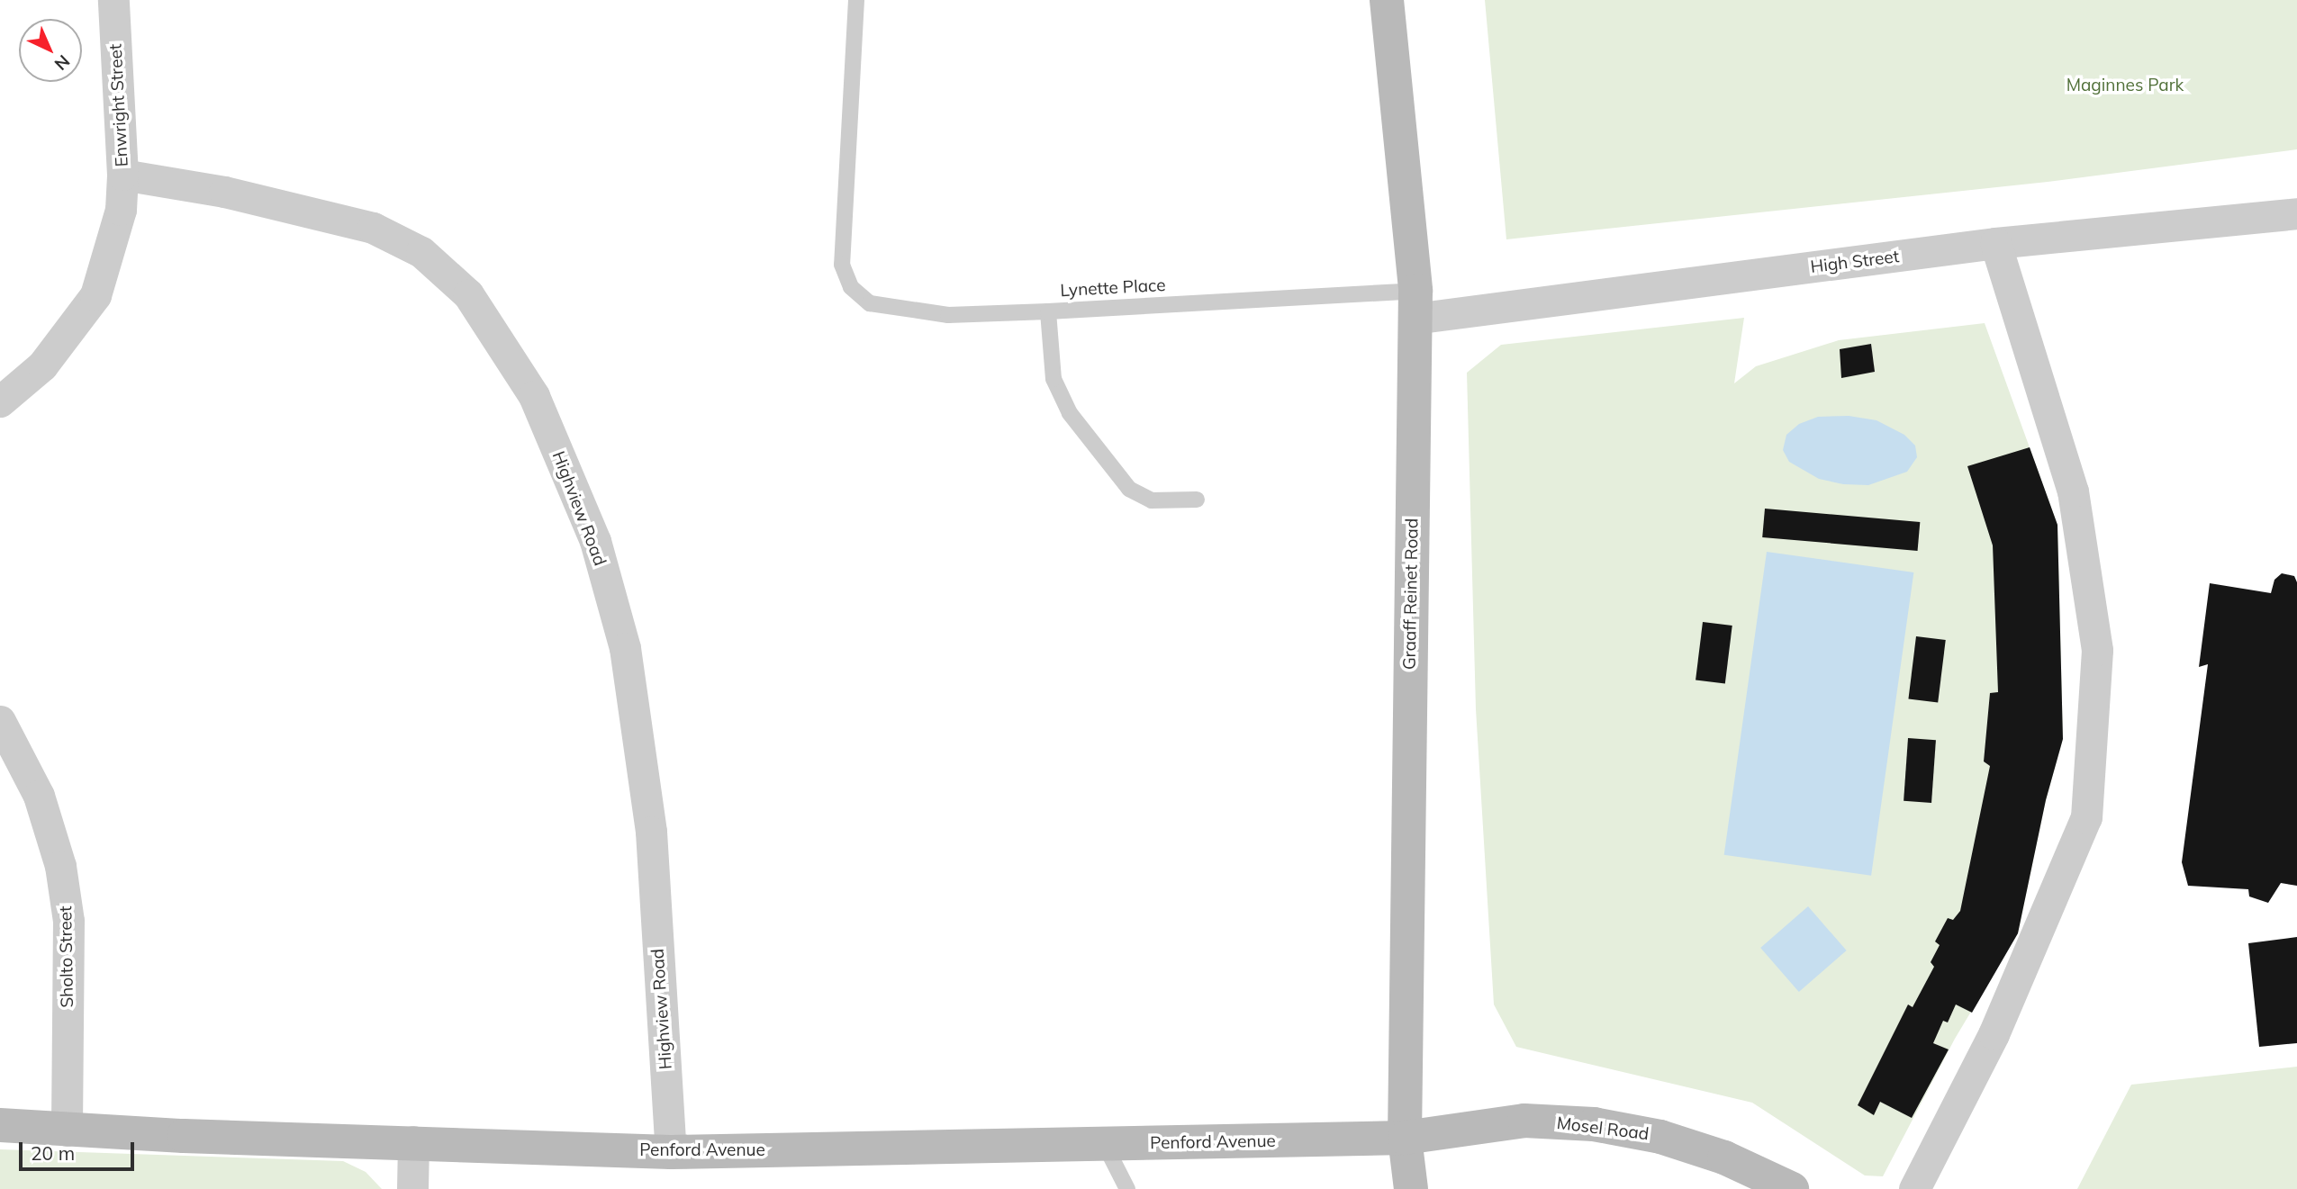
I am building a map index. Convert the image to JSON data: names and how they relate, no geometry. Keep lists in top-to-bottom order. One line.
{"streets":{"street":["Enwright Street","High Street","Highview Road","Graaff Reinet Road","Sholto Street","Mosel Road","Penford Avenue"],"lane":["Lynette Place"]},"crossings":[["Enwright Street","Highview Road"],["High Street","Lynette Place"],["High Street","Graaff Reinet Road"],["Lynette Place","Graaff Reinet Road"],["Highview Road","Penford Avenue"],["Graaff Reinet Road","Mosel Road"],["Graaff Reinet Road","Penford Avenue"],["Sholto Street","Penford Avenue"],["Mosel Road","Penford Avenue"]],"parks":["Maginnes Park"],"scale_bar":"20 m","north":"bottom right"}
